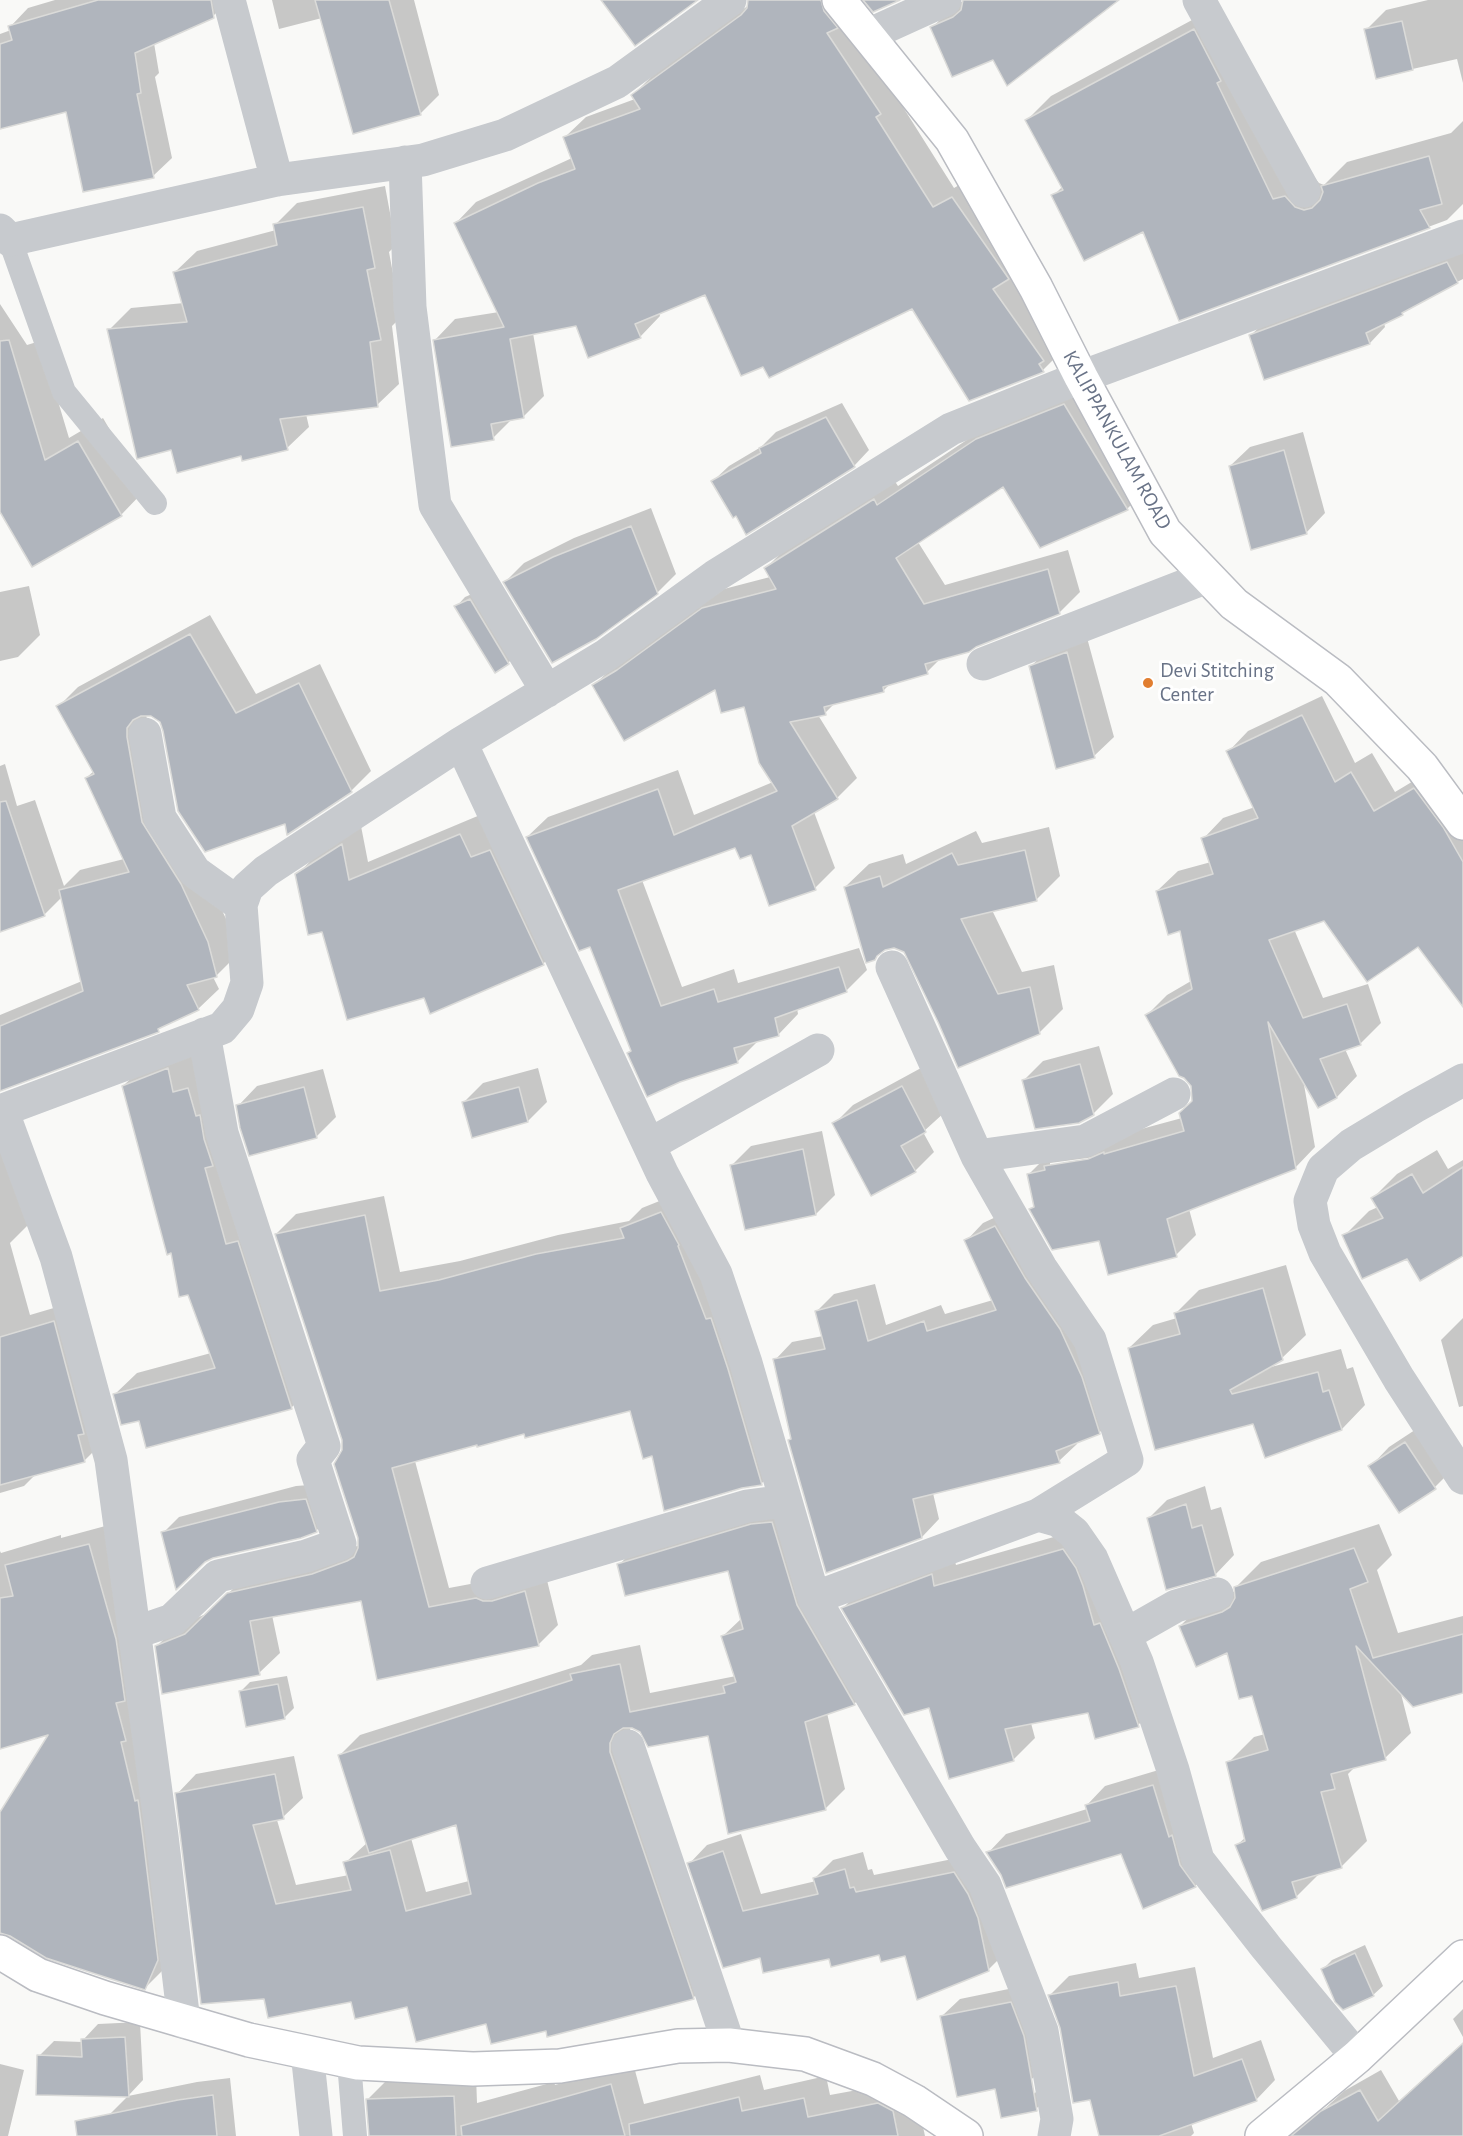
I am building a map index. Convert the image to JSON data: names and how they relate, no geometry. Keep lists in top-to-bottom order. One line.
{"streets":{"street":["KALIPPANKULAM ROAD"]},"places":["Devi Stitching Center"]}
